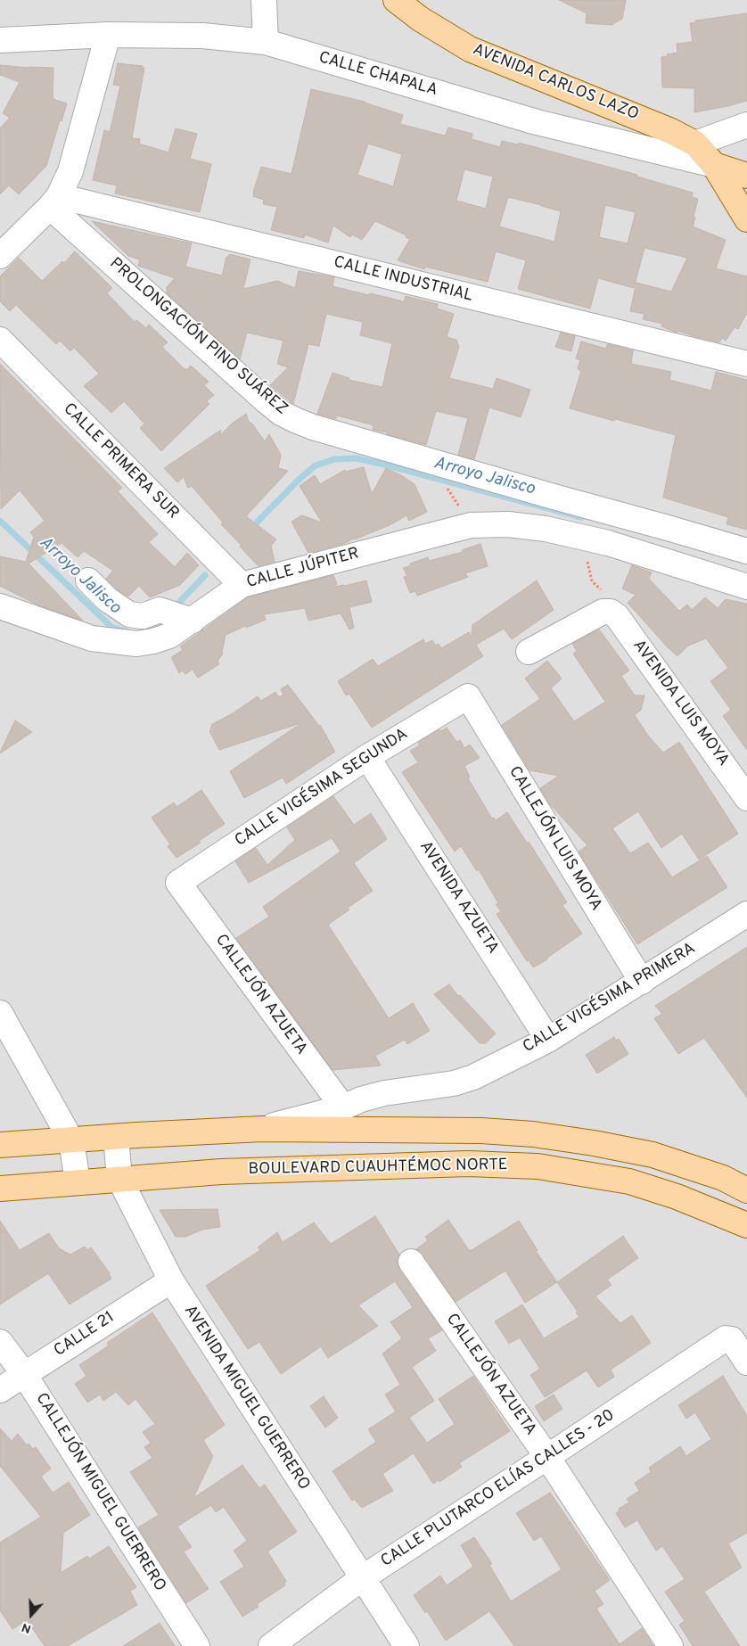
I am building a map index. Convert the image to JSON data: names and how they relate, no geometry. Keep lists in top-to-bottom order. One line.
{"streets":{"main road":["CALLE CHAPALA","AVENIDA CARLOS LAZO","BOULEVARD CUAUHTÉMOC NORTE"],"street":["CALLE INDUSTRIAL","PROLONGACIÓN PINO SUÁREZ","CALLE PRIMERA SUR","CALLE JÚPITER","AVENIDA LUIS MOYA","CALLE VIGÉSIMA SEGUNDA","CALLEJÓN LUIS MOYA","AVENIDA AZUETA","CALLEJÓN AZUETA","CALLE VIGÉSIMA PRIMERA","CALLE 21","AVENIDA MIGUEL GUERRERO","CALLE PLUTARCO ELÍAS CALLES - 20","CALLEJÓN MIGUEL GUERRERO"]},"crossings":[["CALLE CHAPALA","AVENIDA CARLOS LAZO"],["CALLE INDUSTRIAL","PROLONGACIÓN PINO SUÁREZ"],["CALLE PRIMERA SUR","CALLE JÚPITER"],["CALLE VIGÉSIMA SEGUNDA","CALLEJÓN LUIS MOYA"],["CALLE VIGÉSIMA SEGUNDA","AVENIDA AZUETA"],["CALLE VIGÉSIMA SEGUNDA","CALLEJÓN AZUETA"],["CALLEJÓN LUIS MOYA","CALLE VIGÉSIMA PRIMERA"],["AVENIDA AZUETA","CALLE VIGÉSIMA PRIMERA"],["CALLEJÓN AZUETA","CALLE VIGÉSIMA PRIMERA"],["CALLEJÓN AZUETA","CALLE PLUTARCO ELÍAS CALLES - 20"],["BOULEVARD CUAUHTÉMOC NORTE","AVENIDA MIGUEL GUERRERO"],["CALLE 21","AVENIDA MIGUEL GUERRERO"],["CALLE 21","CALLEJÓN MIGUEL GUERRERO"],["AVENIDA MIGUEL GUERRERO","CALLE PLUTARCO ELÍAS CALLES - 20"]],"water":["Arroyo Jalisco"],"north":"bottom"}
